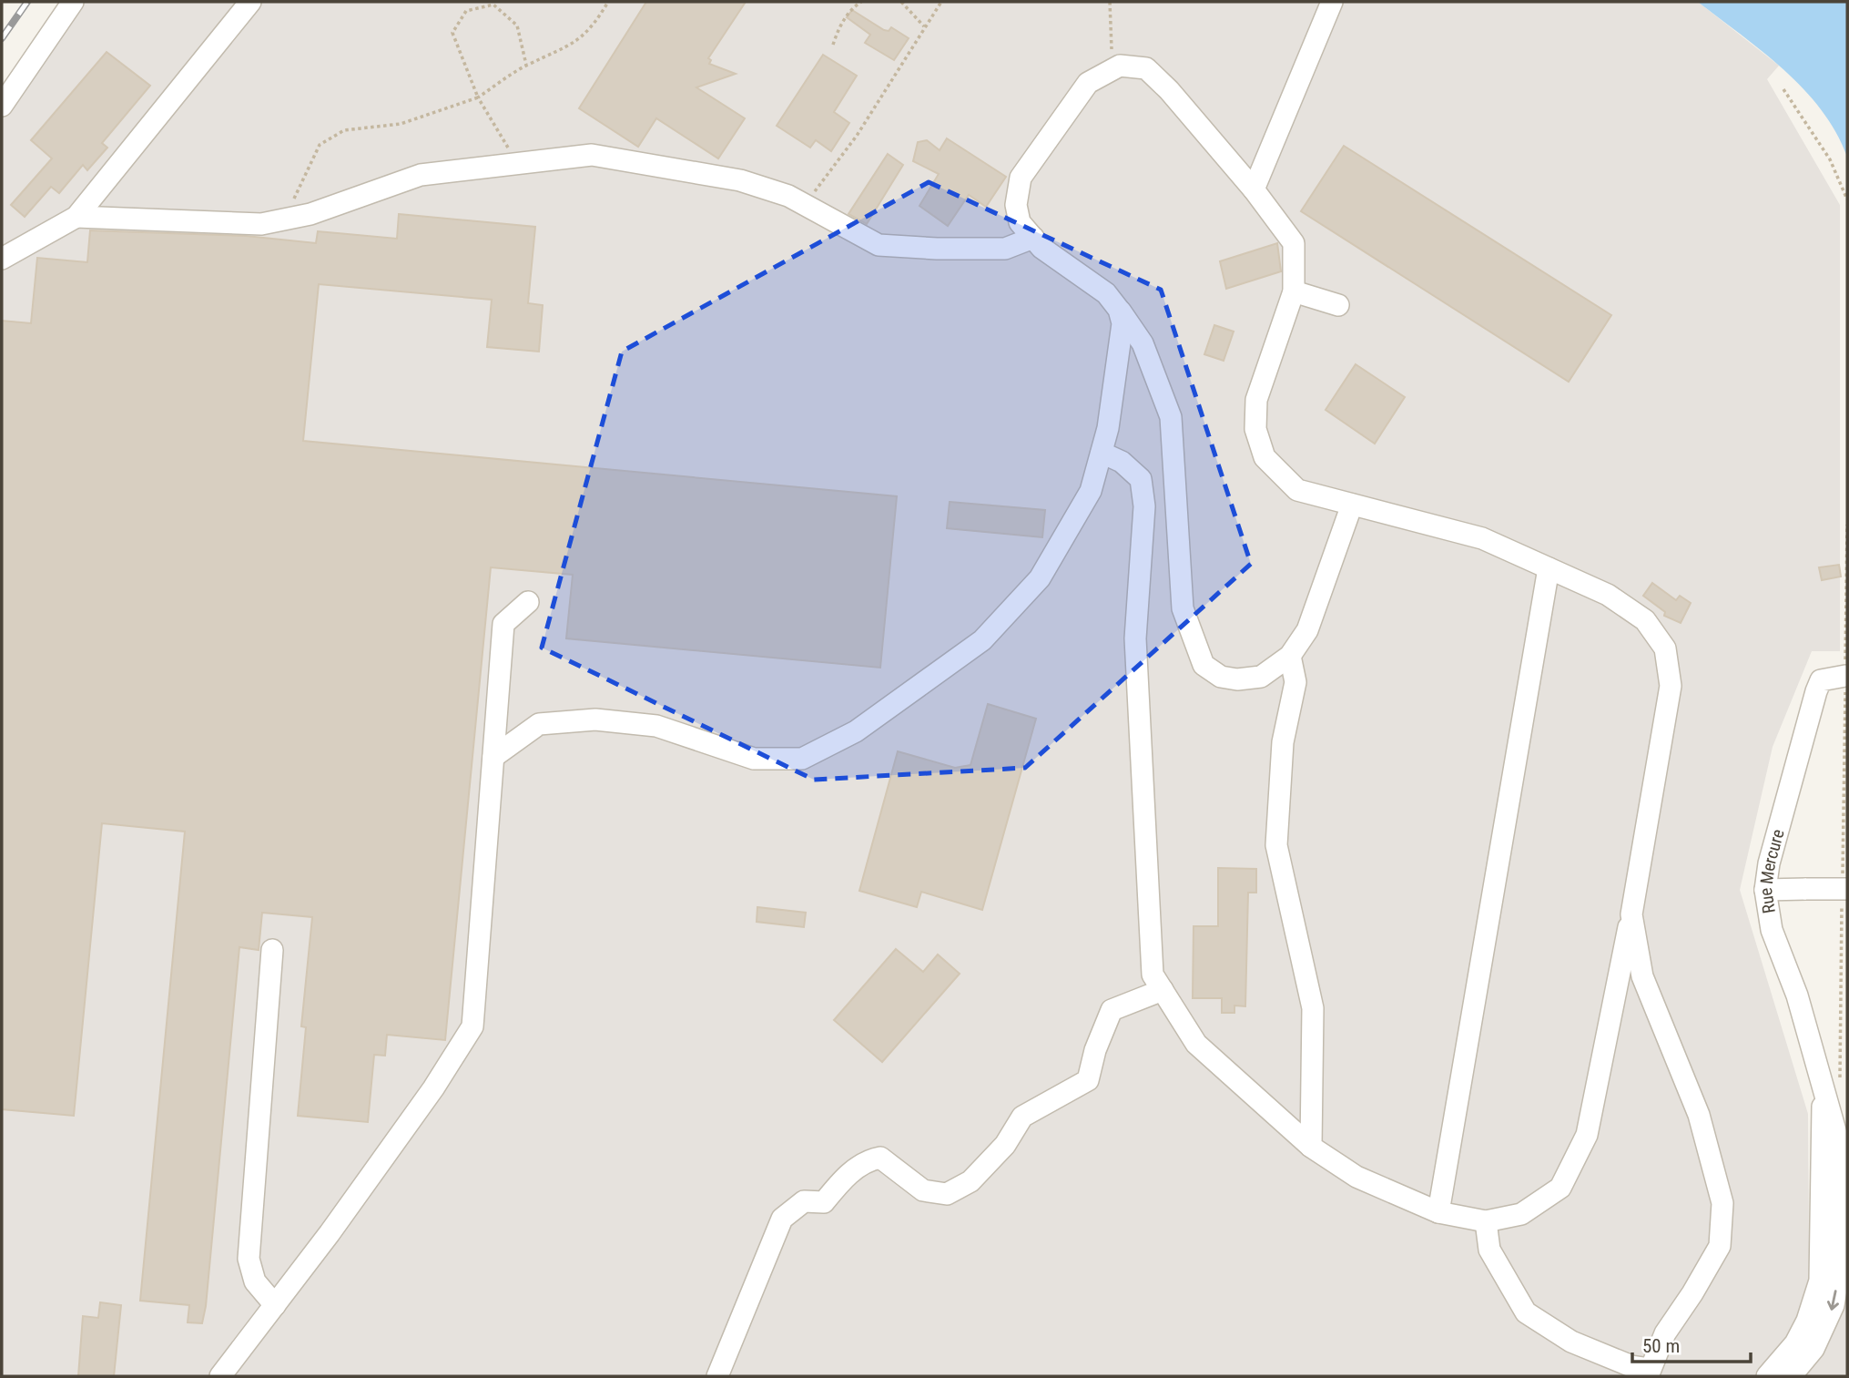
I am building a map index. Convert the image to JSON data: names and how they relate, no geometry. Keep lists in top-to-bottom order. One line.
{"streets":{"street":["Rue Mercure"]},"scale_bar":"50 m"}
